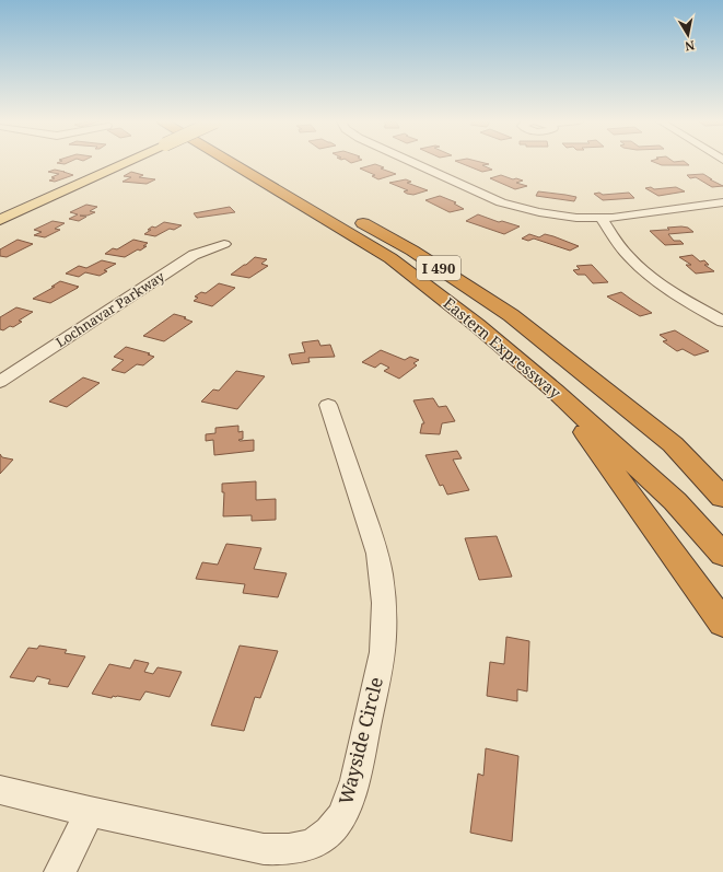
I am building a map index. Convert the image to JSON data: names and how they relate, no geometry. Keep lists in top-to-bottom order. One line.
{"streets":{"highway":["I 490","Eastern Expressway"],"street":["Lochnavar Parkway","Wayside Circle"]},"north":"bottom"}
